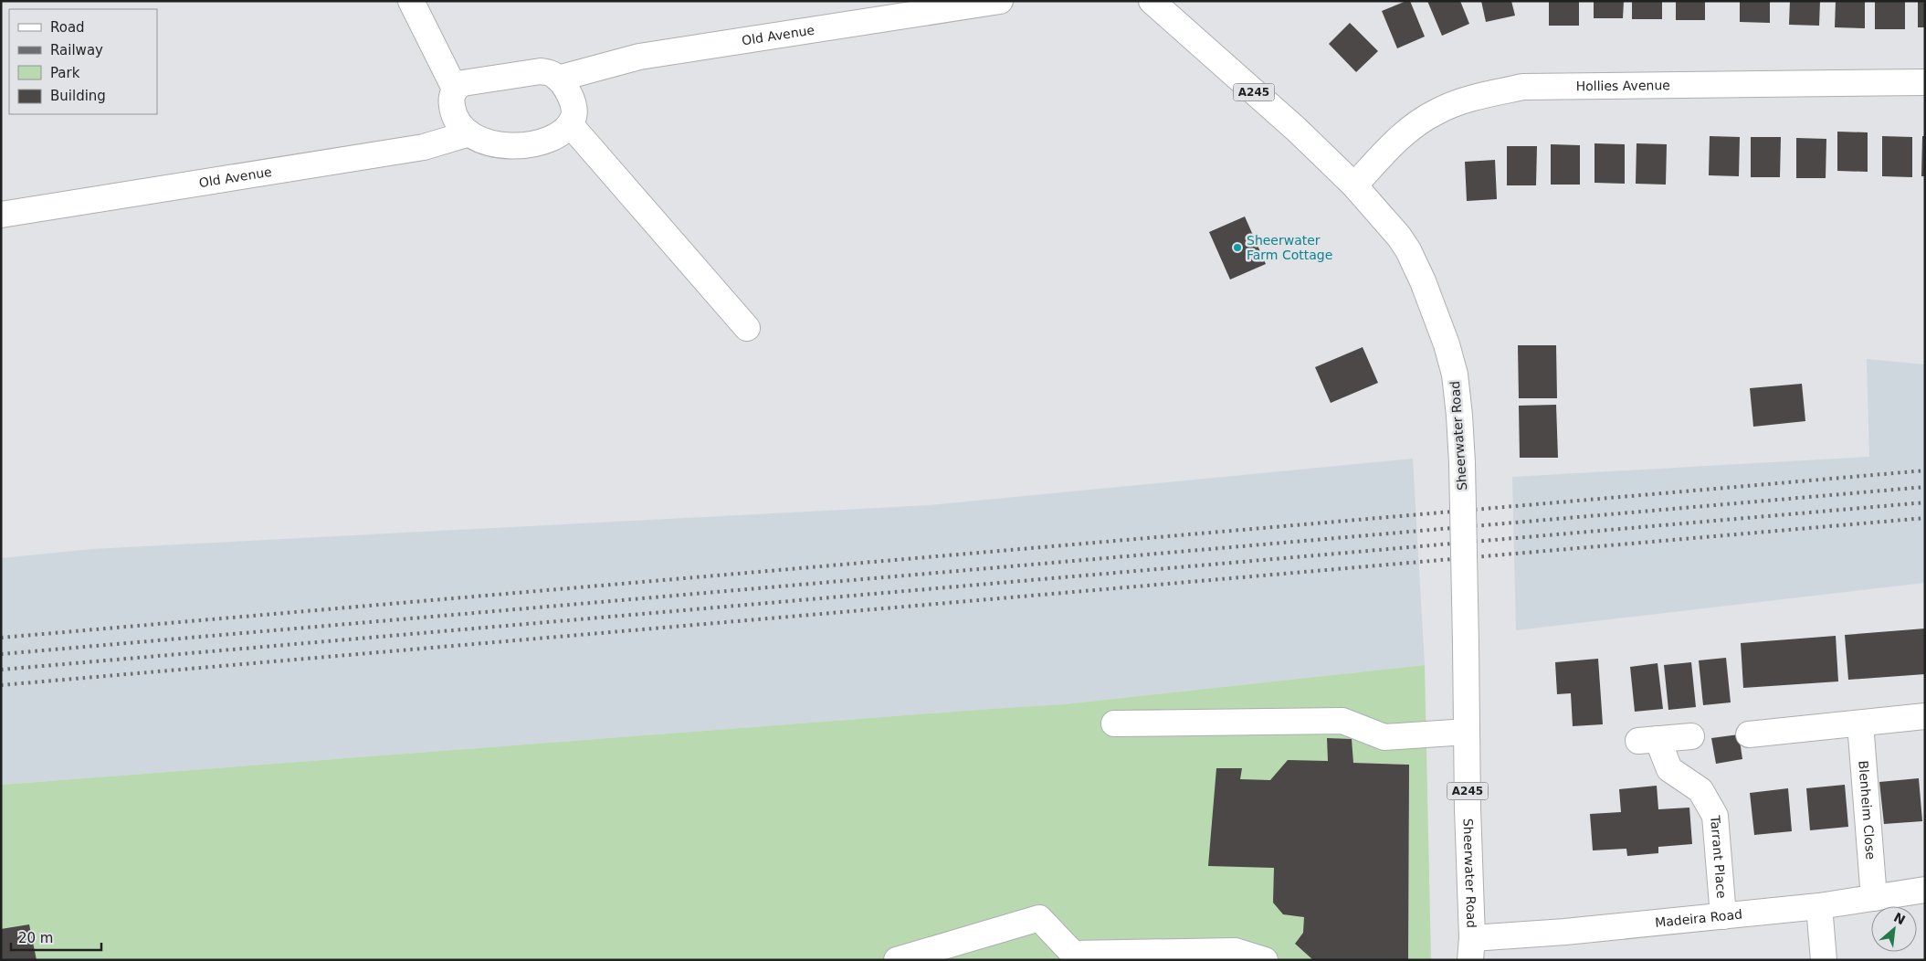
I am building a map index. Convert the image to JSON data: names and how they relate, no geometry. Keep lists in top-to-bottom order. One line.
{"streets":{"street":["Old Avenue","Hollies Avenue","A245","Sheerwater Road","Blenheim Close","Tarrant Place","Madeira Road"]},"crossings":[["Hollies Avenue","Sheerwater Road"],["Sheerwater Road","Madeira Road"],["Blenheim Close","Madeira Road"],["Tarrant Place","Madeira Road"]],"places":["Sheerwater Farm Cottage"],"legend":["Road","Railway","Park","Building"],"scale_bar":"20 m","north":"top right"}
